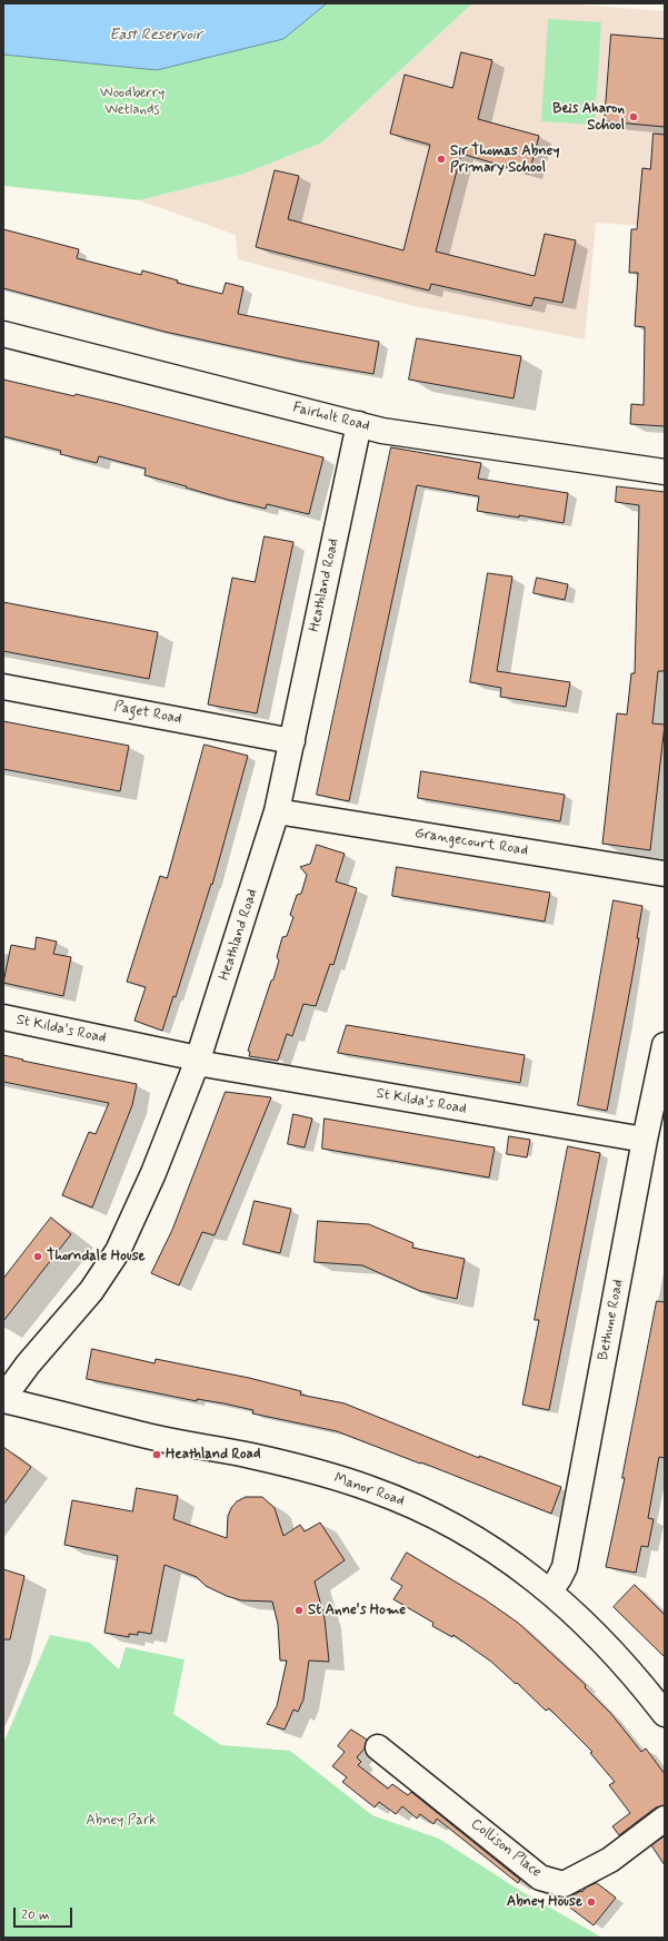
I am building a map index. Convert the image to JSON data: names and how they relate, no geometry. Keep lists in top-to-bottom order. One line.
{"streets":{"street":["Fairholt Road","Heathland Road","Paget Road","Grangecourt Road","St Kilda's Road","Bethune Road","Manor Road","Collison Place"]},"crossings":[["Fairholt Road","Heathland Road"],["Heathland Road","Paget Road"],["Heathland Road","Grangecourt Road"],["Heathland Road","St Kilda's Road"],["Heathland Road","Manor Road"],["St Kilda's Road","Bethune Road"],["Bethune Road","Manor Road"]],"water":["East Reservoir"],"parks":["Woodberry Wetlands","Abney Park"],"places":["Beis Aharon School","Sir Thomas Abney Primary School","Thorndale House","Heathland Road","St Anne's Home","Abney House"],"scale_bar":"20 m"}
